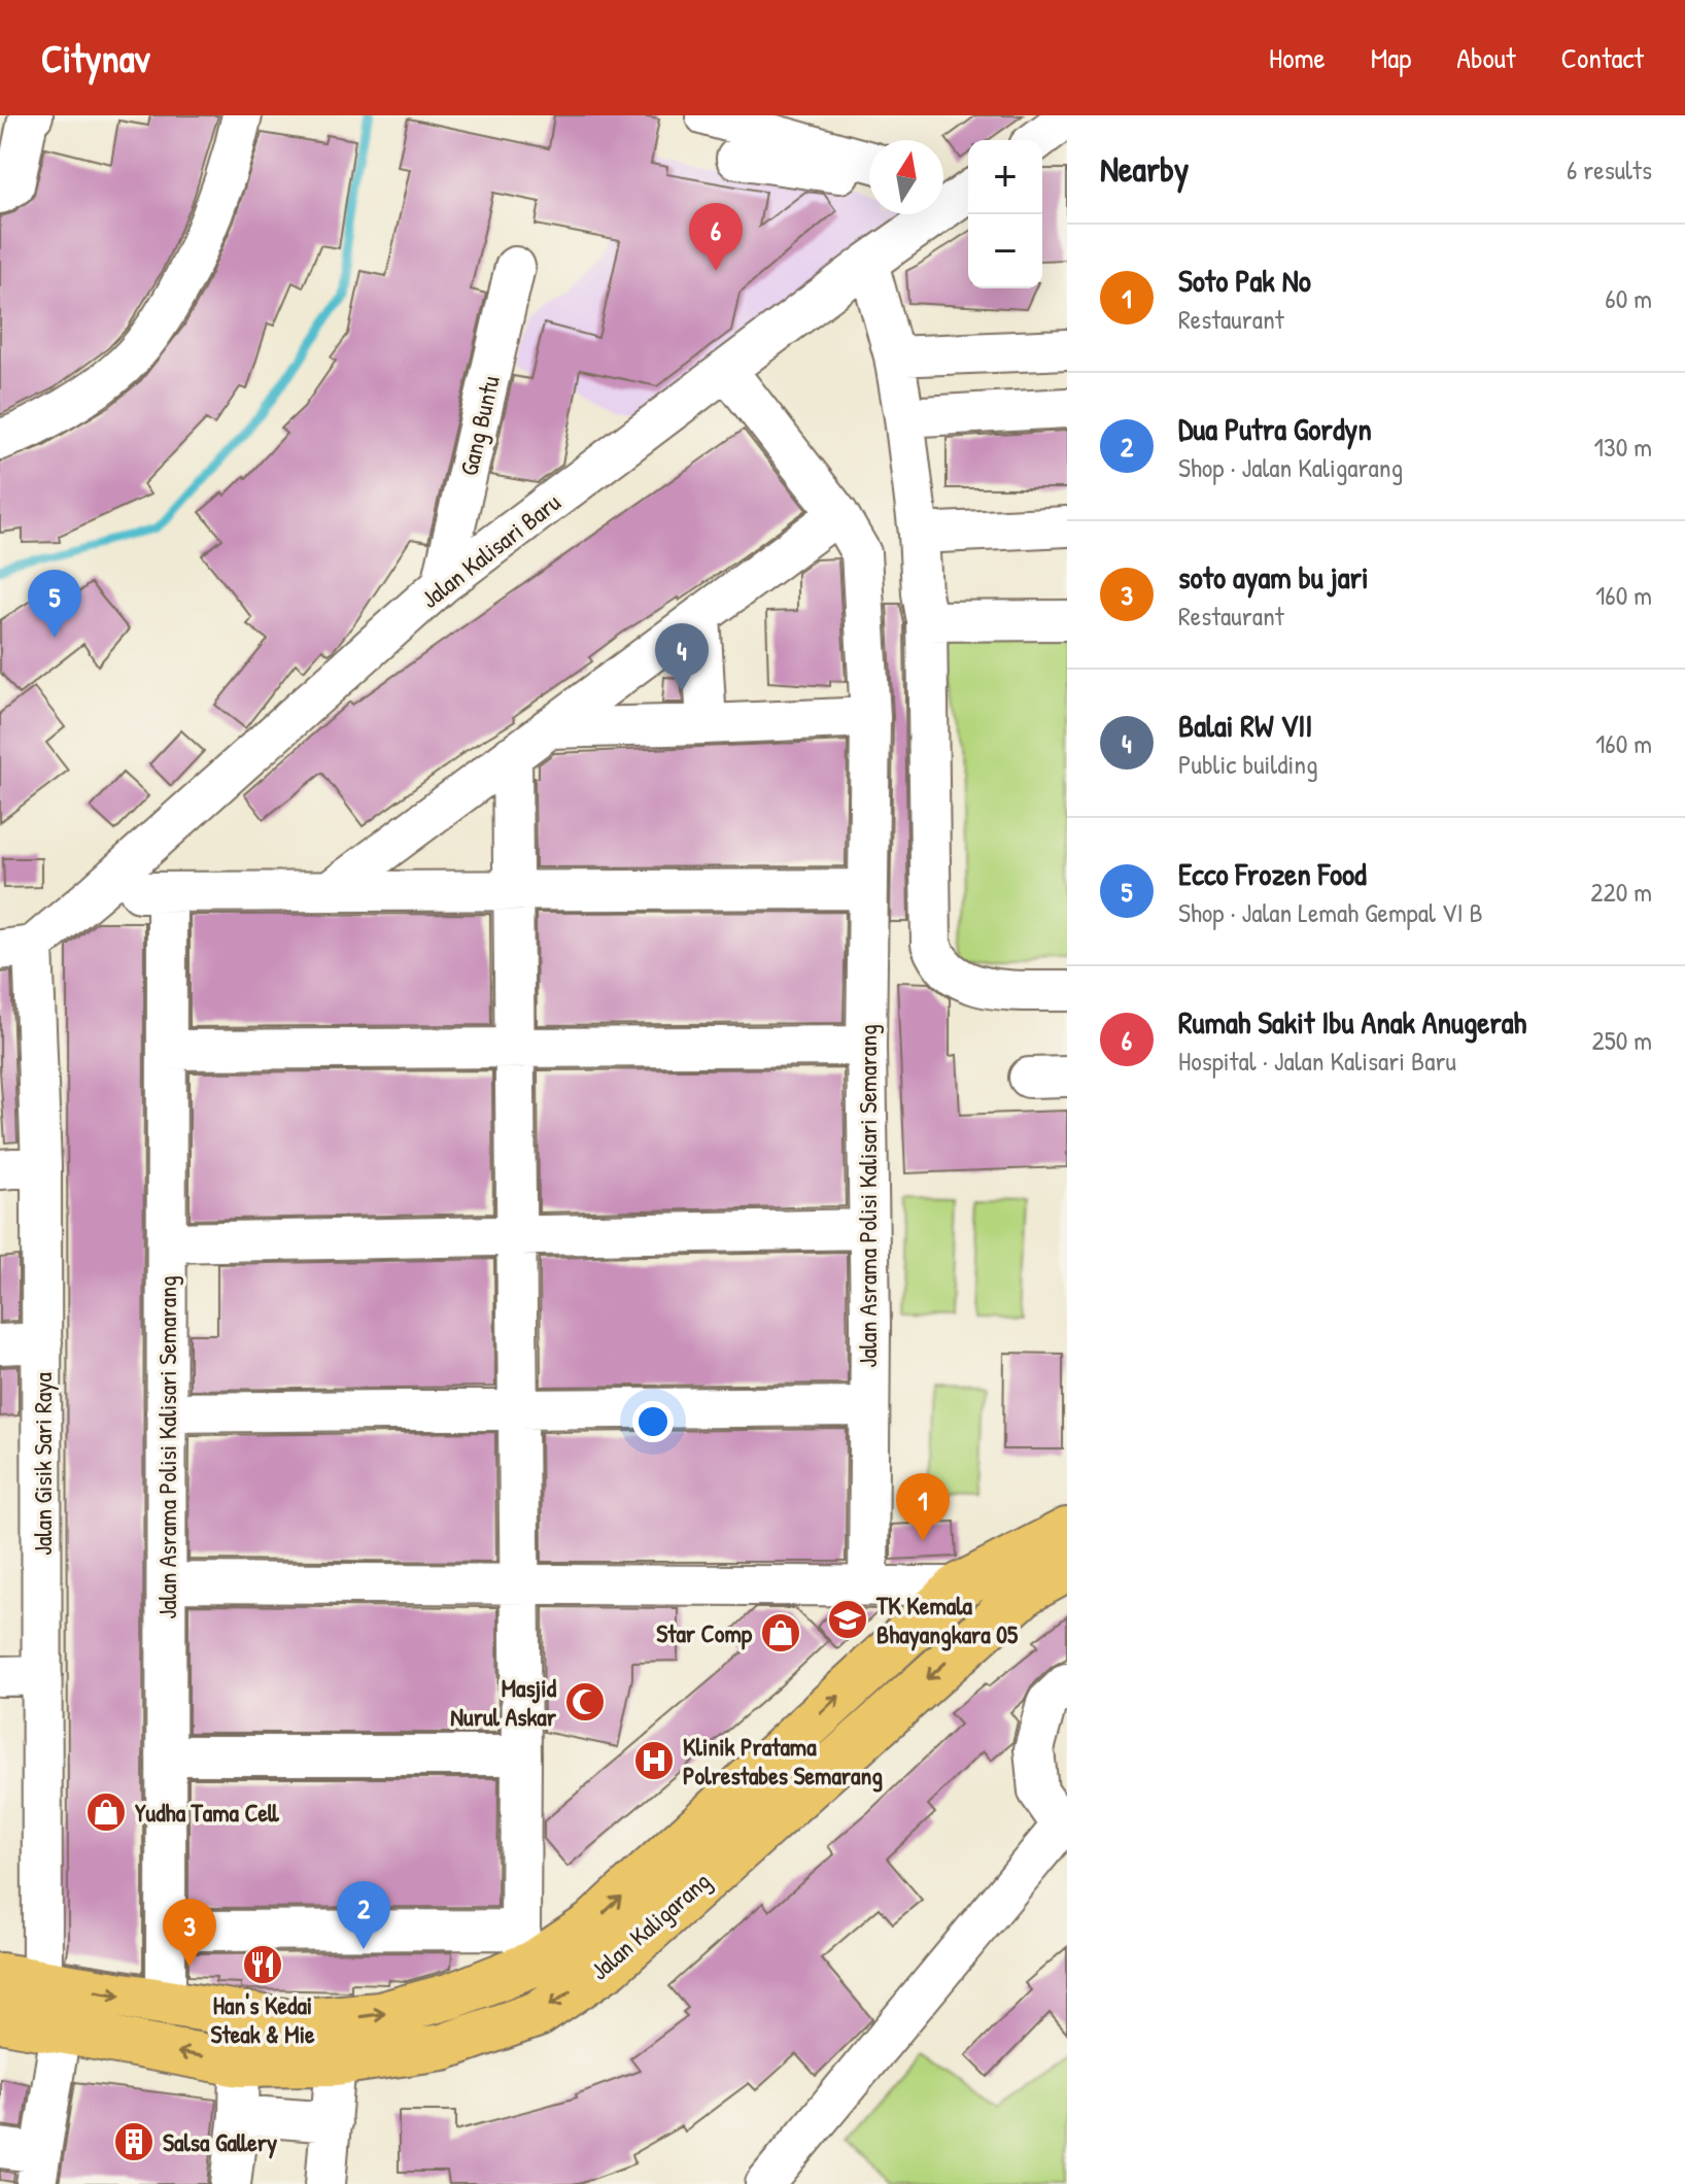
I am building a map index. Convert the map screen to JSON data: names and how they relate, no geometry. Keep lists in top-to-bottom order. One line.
{"streets":{"highway":["Jalan Kaligarang"],"street":["Gang Buntu","Jalan Kalisari Baru","Jalan Asrama Polisi Kalisari Semarang","Jalan Gisik Sari Raya"]},"crossings":[["Gang Buntu","Jalan Kalisari Baru"],["Jalan Kalisari Baru","Jalan Asrama Polisi Kalisari Semarang"],["Jalan Kalisari Baru","Jalan Gisik Sari Raya"],["Jalan Asrama Polisi Kalisari Semarang","Jalan Kaligarang"],["Jalan Gisik Sari Raya","Jalan Kaligarang"]],"places":{"school or university":["TK Kemala Bhayangkara 05"],"shop":["Star Comp","Yudha Tama Cell"],"mosque":["Masjid Nurul Askar"],"hospital":["Klinik Pratama Polrestabes Semarang"],"restaurant":["Han's Kedai Steak & Mie"],"building":["Salsa Gallery"]},"north":"top","page":{"header":"Citynav","nav":["Home","Map","About","Contact"],"heading":["Nearby","6 results"],"map_buttons":["+","−"],"pins":["6","5","4","1","2","3"],"list":[{"mark":"1","name":"Soto Pak No","note":"Restaurant","value":"60 m"},{"mark":"2","name":"Dua Putra Gordyn","note":"Shop · Jalan Kaligarang","value":"130 m"},{"mark":"3","name":"soto ayam bu jari","note":"Restaurant","value":"160 m"},{"mark":"4","name":"Balai RW VII","note":"Public building","value":"160 m"},{"mark":"5","name":"Ecco Frozen Food","note":"Shop · Jalan Lemah Gempal VI B","value":"220 m"},{"mark":"6","name":"Rumah Sakit Ibu Anak Anugerah","note":"Hospital · Jalan Kalisari Baru","value":"250 m"}]}}
